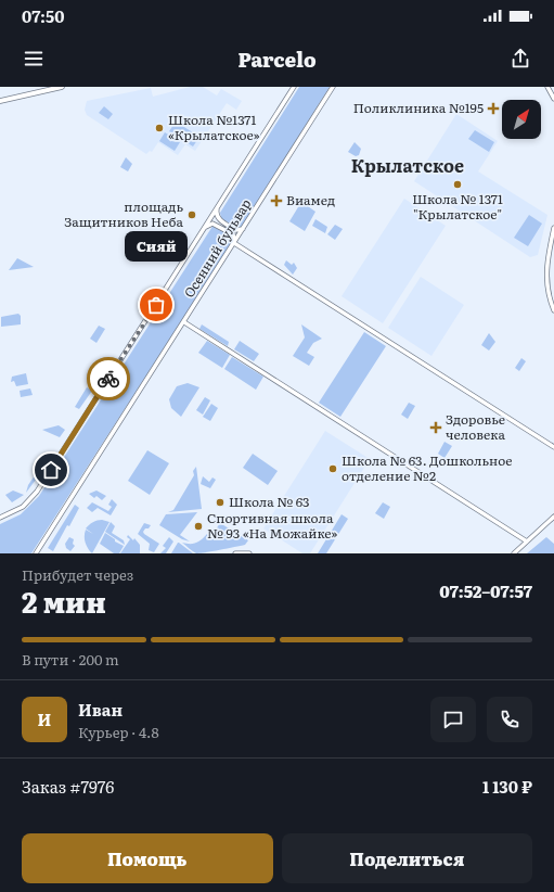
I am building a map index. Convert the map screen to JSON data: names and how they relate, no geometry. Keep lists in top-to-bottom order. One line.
{"streets":{"street":["Осенний бульвар"]},"districts":["Крылатское"],"places":{"health":["Поликлиника №195","Виамед","Здоровье человека"],"other":["Школа №1371 «Крылатское»","Школа № 1371 \"Крылатское\"","площадь Защитников Неба","Сияй","Школа № 63. Дошкольное отделение №2","Школа № 63","Спортивная школа № 93 «На Можайке»"]},"north":"top right","page":{"status":"07:50","header":"Parcelo","bubble":"Сияй","heading":["2 мин","Прибудет через","07:52–07:57"],"panel":["Иван","Курьер · 4.8","Заказ #7976","1 130 ₽"],"bar":"В пути · 200 m","round":"И","buttons":["Помощь","Поделиться"]}}
